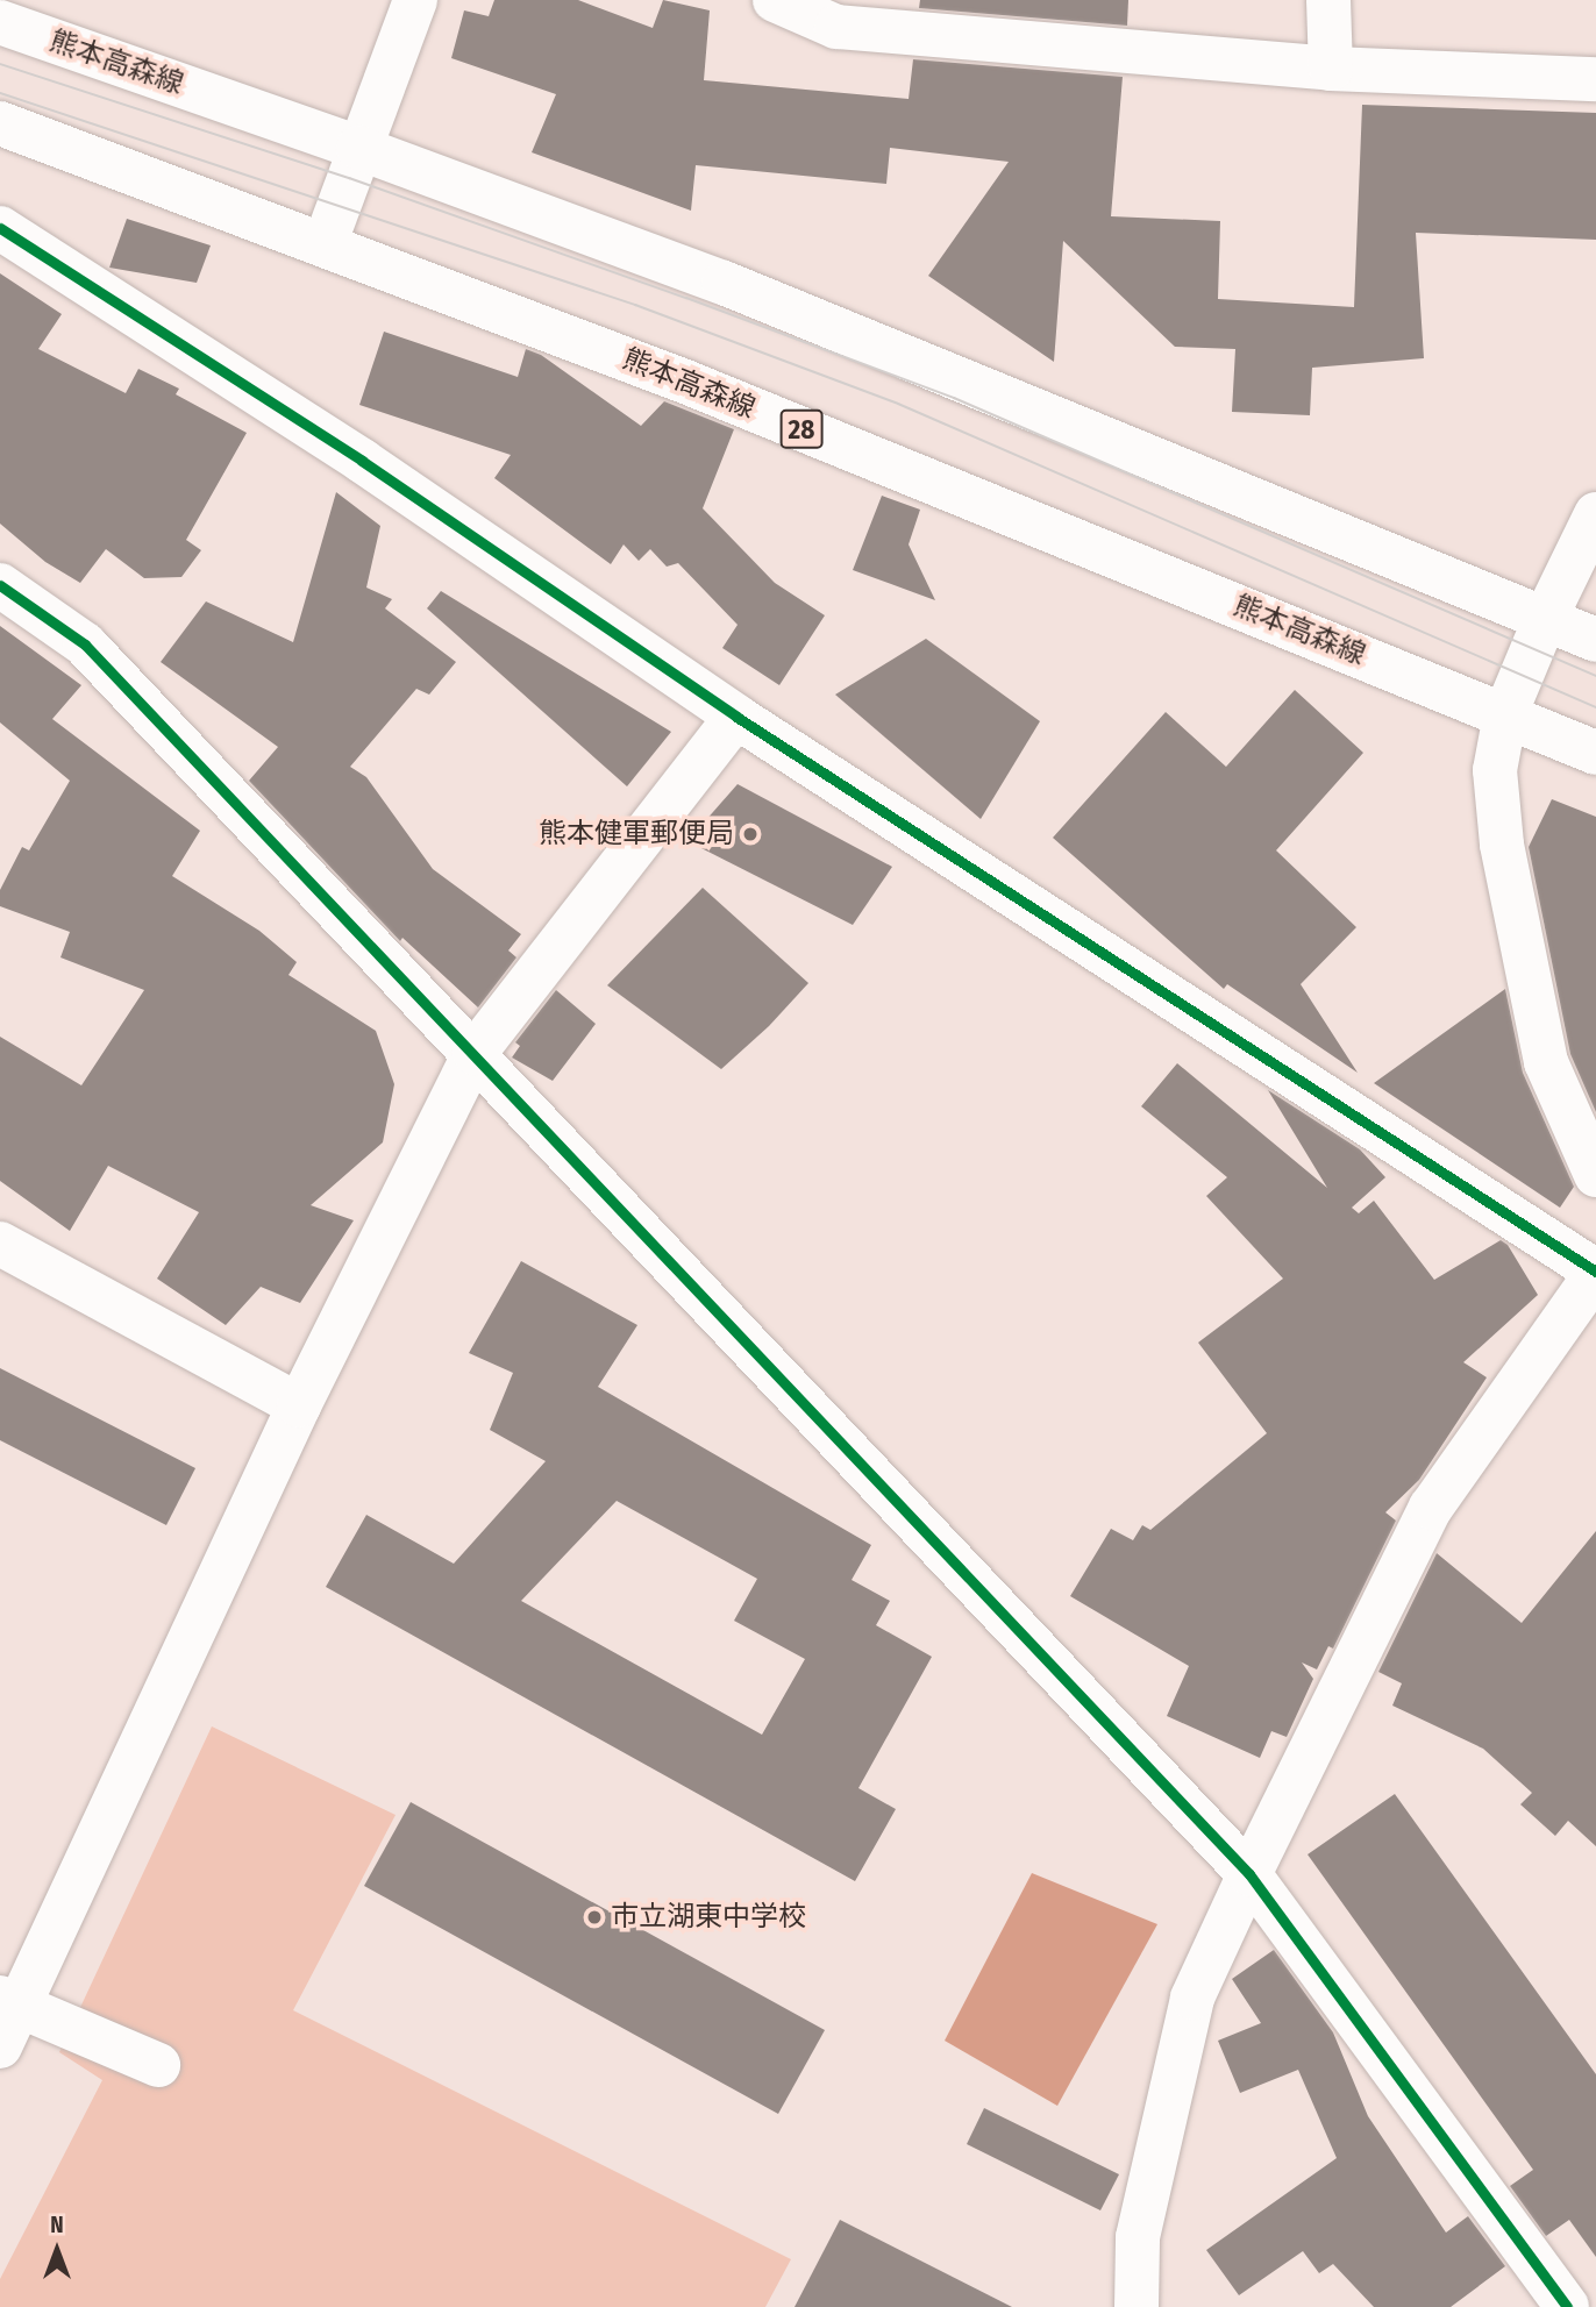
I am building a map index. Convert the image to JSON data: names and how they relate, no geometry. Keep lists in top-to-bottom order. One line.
{"streets":{"street":["熊本高森線","28"]},"places":["熊本健軍郵便局","市立湖東中学校"],"north":"top"}
